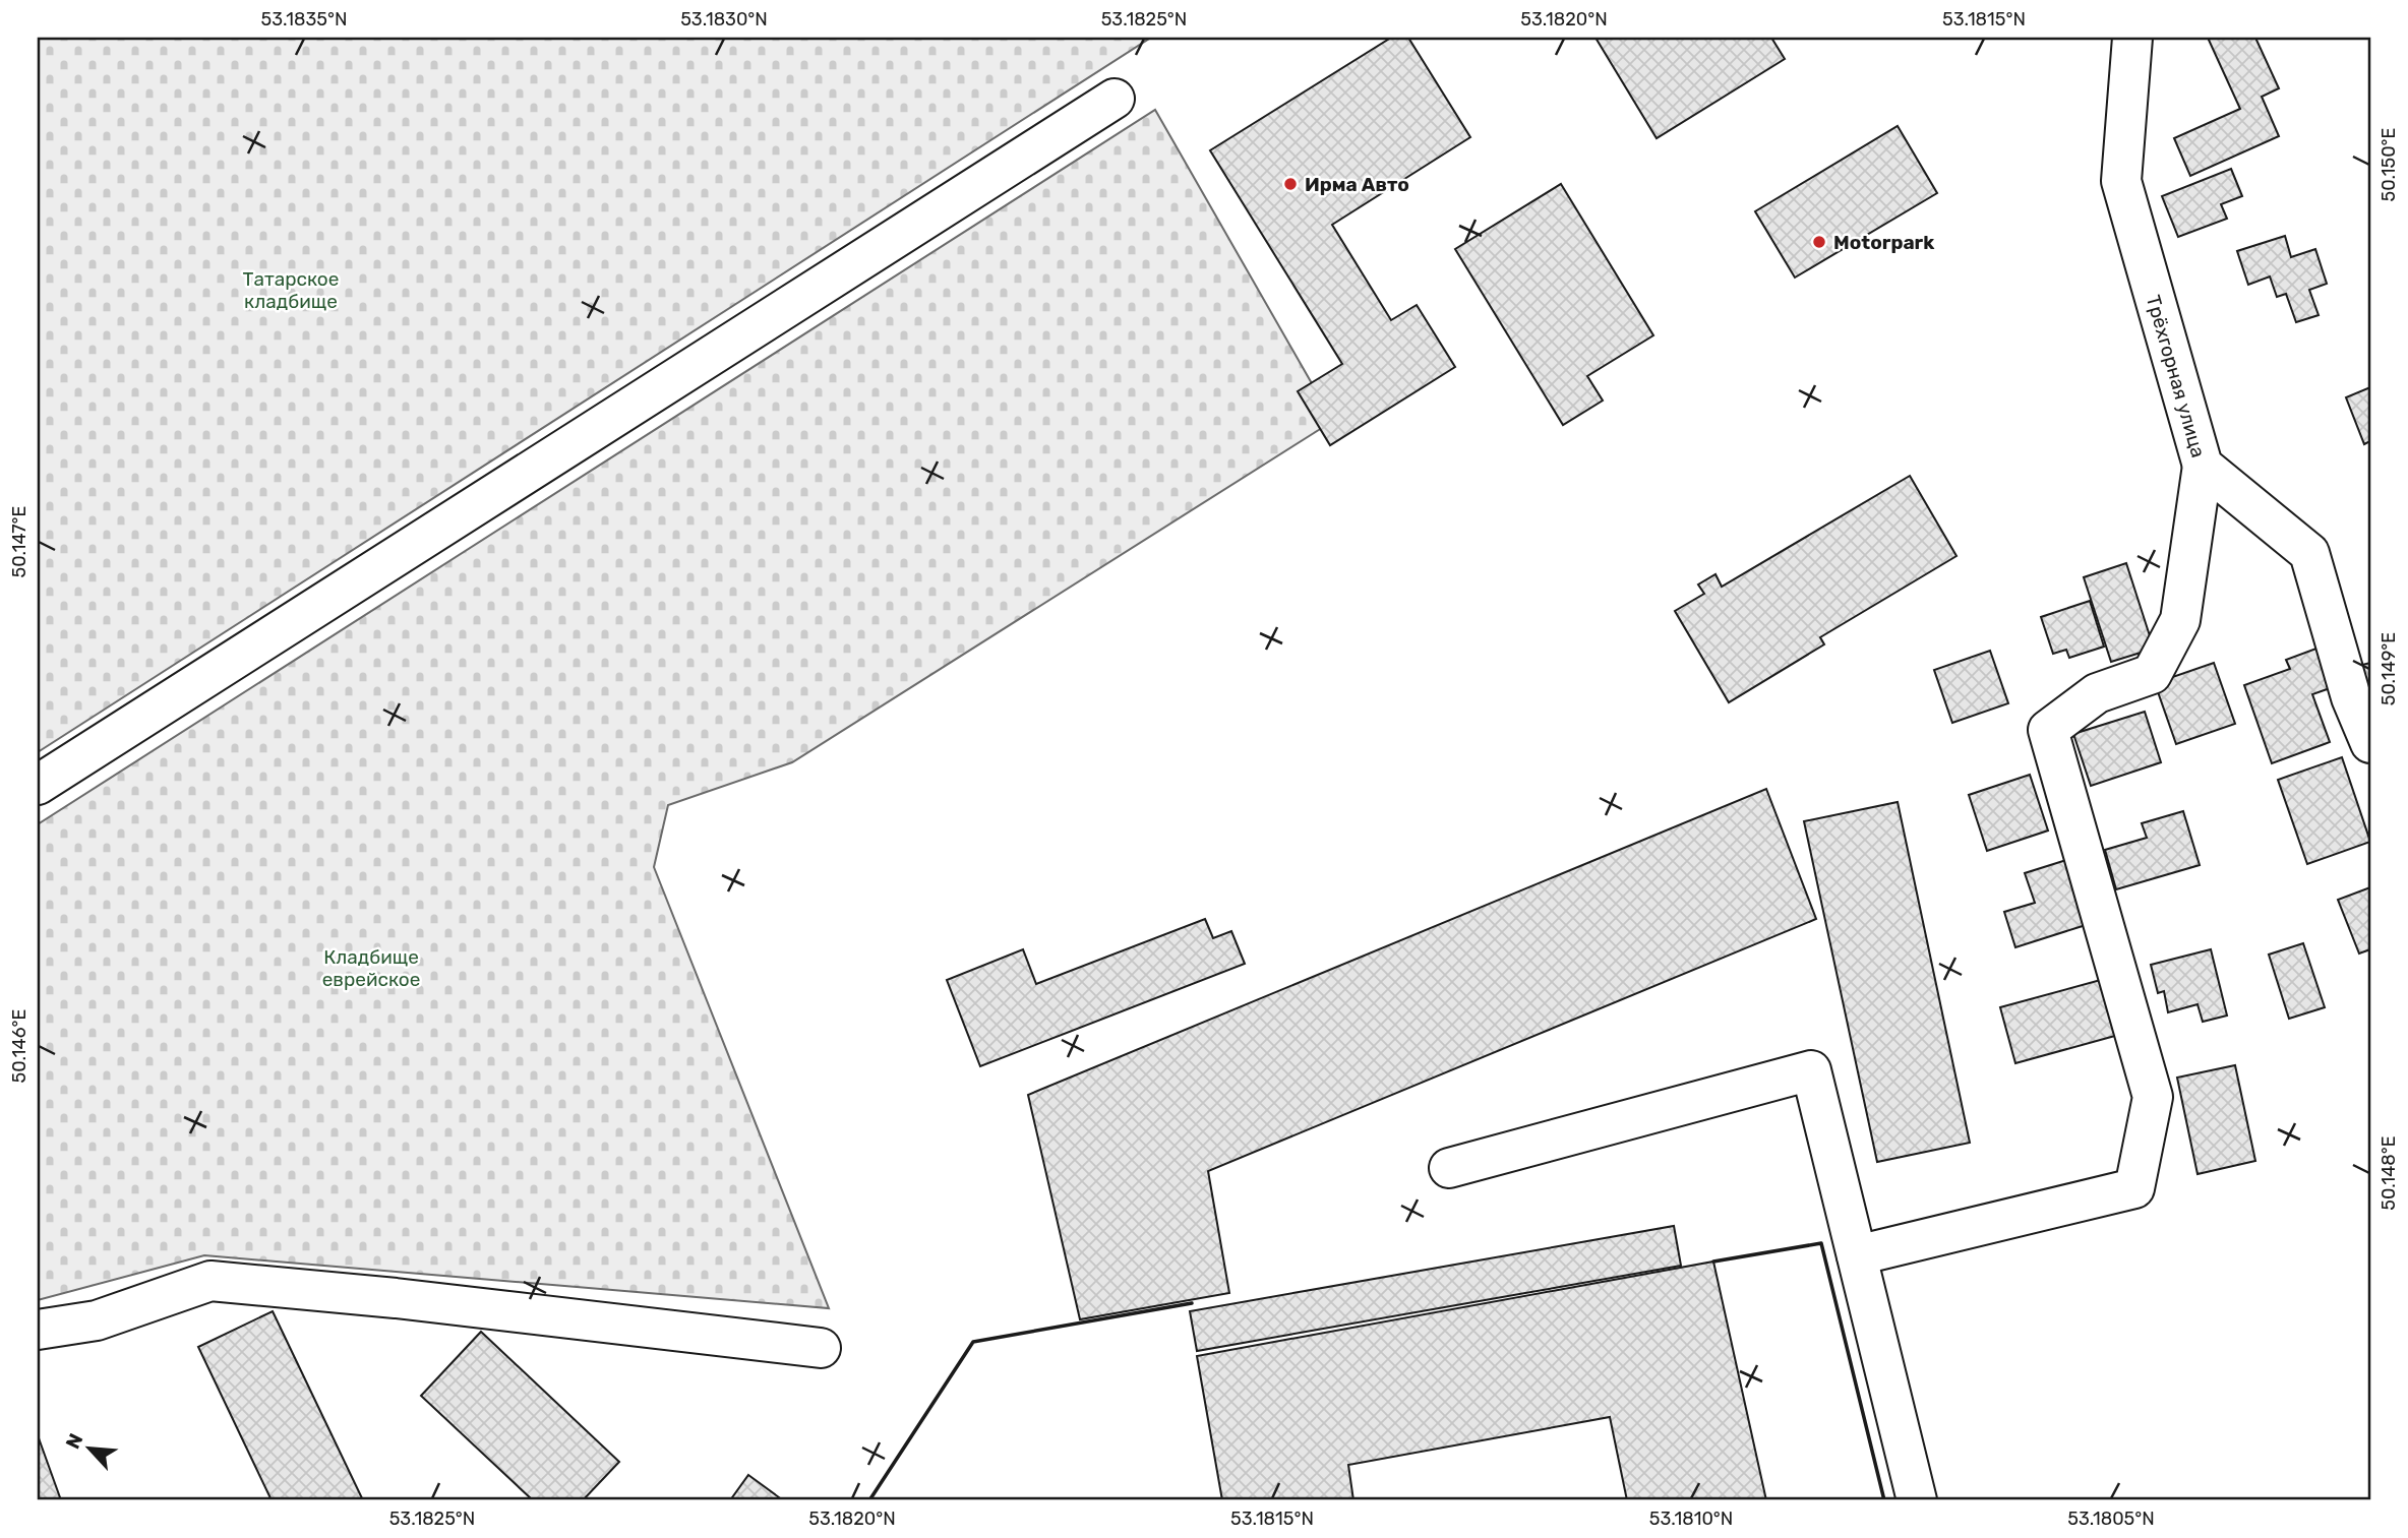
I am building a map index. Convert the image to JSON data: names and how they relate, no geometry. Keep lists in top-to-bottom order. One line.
{"streets":{"street":["Трёхгорная улица"]},"parks":["Татарское кладбище","Кладбище еврейское"],"places":["Ирма Авто","Motorpark"],"north":"top left","coordinates":["53.1835°N","53.1830°N","53.1825°N","53.1820°N","53.1815°N","50.150°E","50.147°E","50.149°E","50.146°E","50.148°E","53.1810°N","53.1805°N"]}
